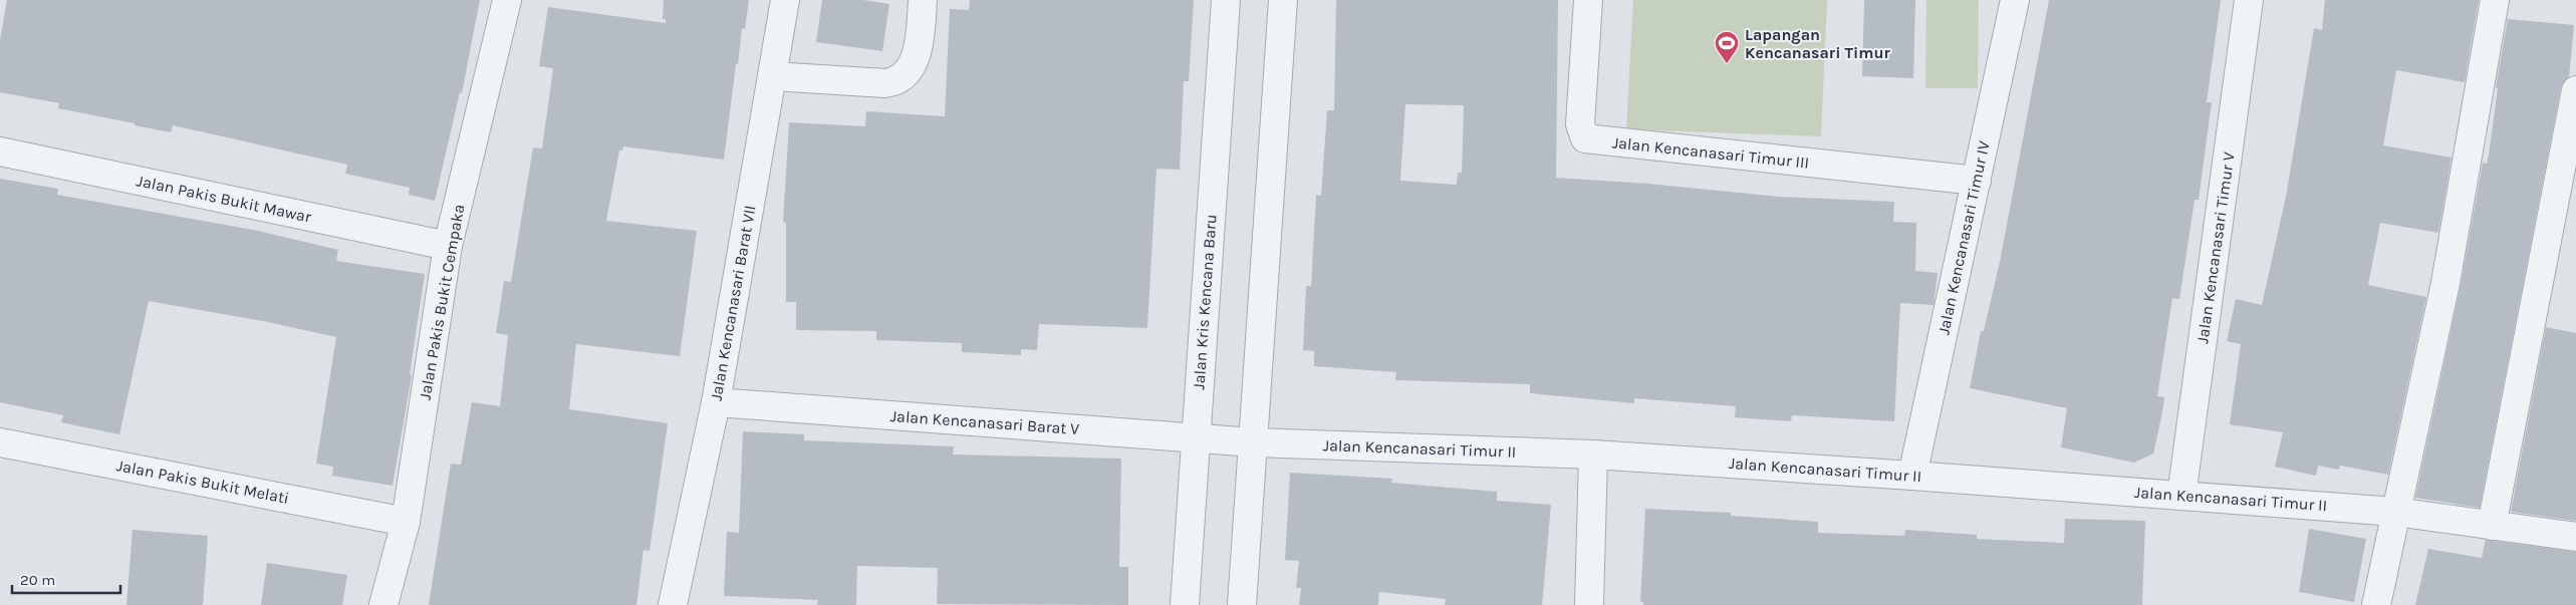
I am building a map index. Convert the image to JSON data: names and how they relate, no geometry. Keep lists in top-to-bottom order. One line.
{"streets":{"street":["Jalan Kencanasari Timur III","Jalan Pakis Bukit Mawar","Jalan Kencanasari Timur IV","Jalan Kencanasari Timur V","Jalan Pakis Bukit Cempaka","Jalan Kris Kencana Baru","Jalan Kencanasari Barat VII","Jalan Kencanasari Barat V","Jalan Kencanasari Timur II","Jalan Pakis Bukit Melati"]},"crossings":[["Jalan Kencanasari Timur III","Jalan Kencanasari Timur IV"],["Jalan Pakis Bukit Mawar","Jalan Pakis Bukit Cempaka"],["Jalan Kencanasari Timur IV","Jalan Kencanasari Timur II"],["Jalan Kencanasari Timur V","Jalan Kencanasari Timur II"],["Jalan Pakis Bukit Cempaka","Jalan Pakis Bukit Melati"],["Jalan Kris Kencana Baru","Jalan Kencanasari Barat V"],["Jalan Kencanasari Barat VII","Jalan Kencanasari Barat V"],["Jalan Kencanasari Barat V","Jalan Kencanasari Timur II"]],"places":{"sports":["Lapangan Kencanasari Timur"]},"scale_bar":"20 m"}
